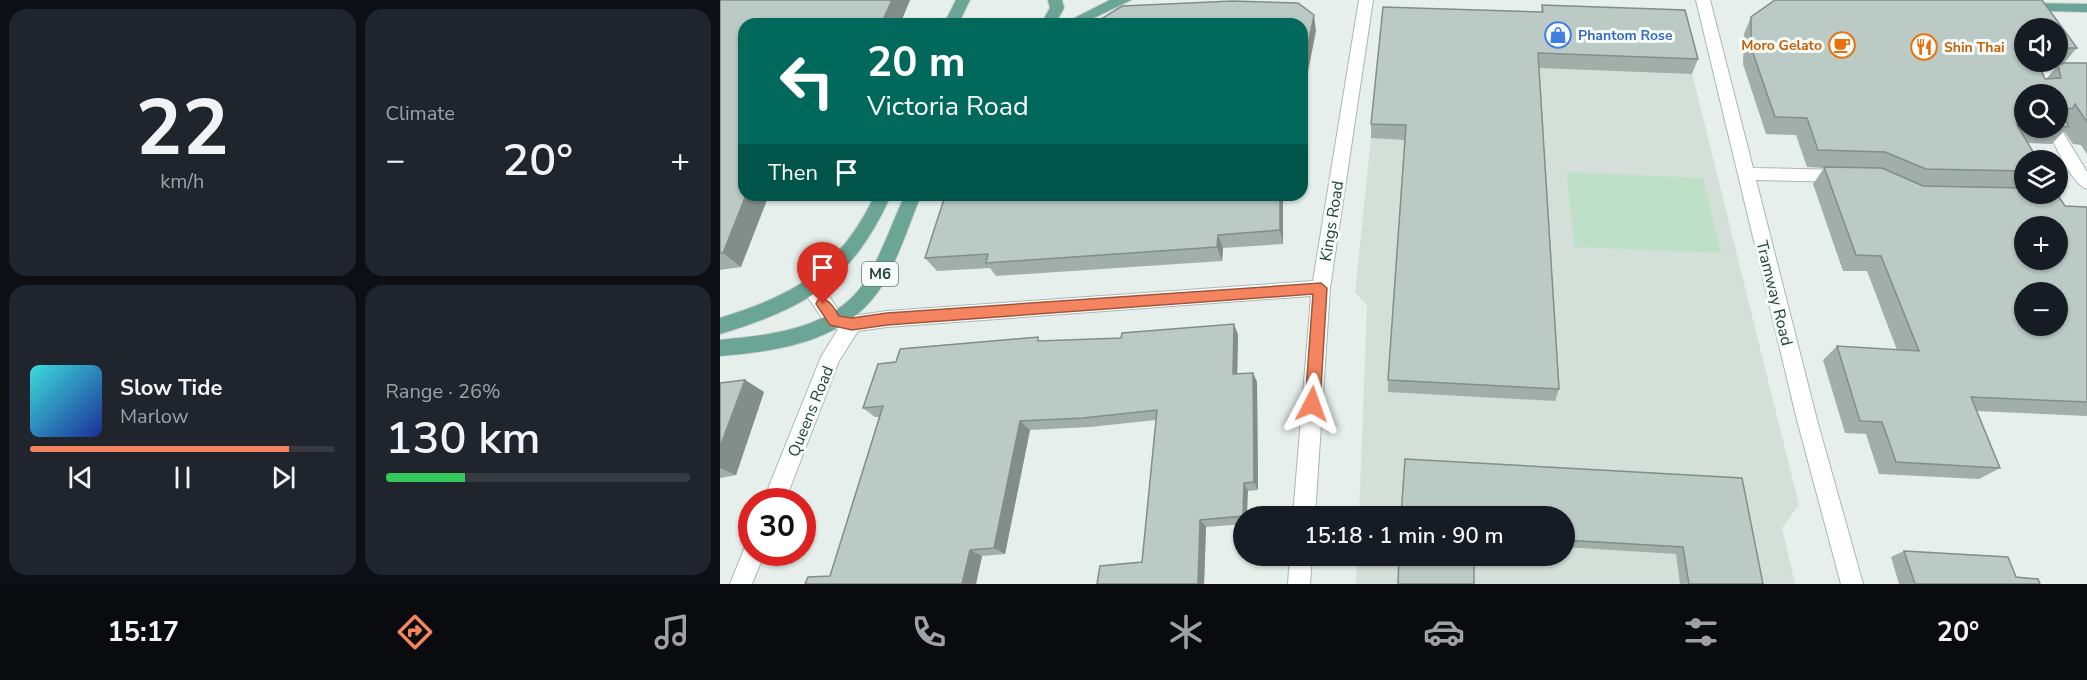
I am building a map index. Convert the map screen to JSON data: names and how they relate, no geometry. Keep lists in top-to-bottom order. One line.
{"streets":{"main road":["M6","Queens Road"],"street":["Kings Road","Tramway Road"]},"crossings":[["M6","Queens Road"]],"places":{"shop":["Phantom Rose"],"cafe":["Moro Gelato"],"restaurant":["Shin Thai"]},"page":{"tile":[["22","km/h"],"Climate",["Range · 26%","130 km"]],"map_buttons":["+","−"],"turn":["20 m","Victoria Road"],"heat":["−","20°","+"],"then":"Then","song":["Slow Tide","Marlow"],"limit":"30","trip":"15:18 · 1 min · 90 m","tabs":["15:17","20°"]}}
